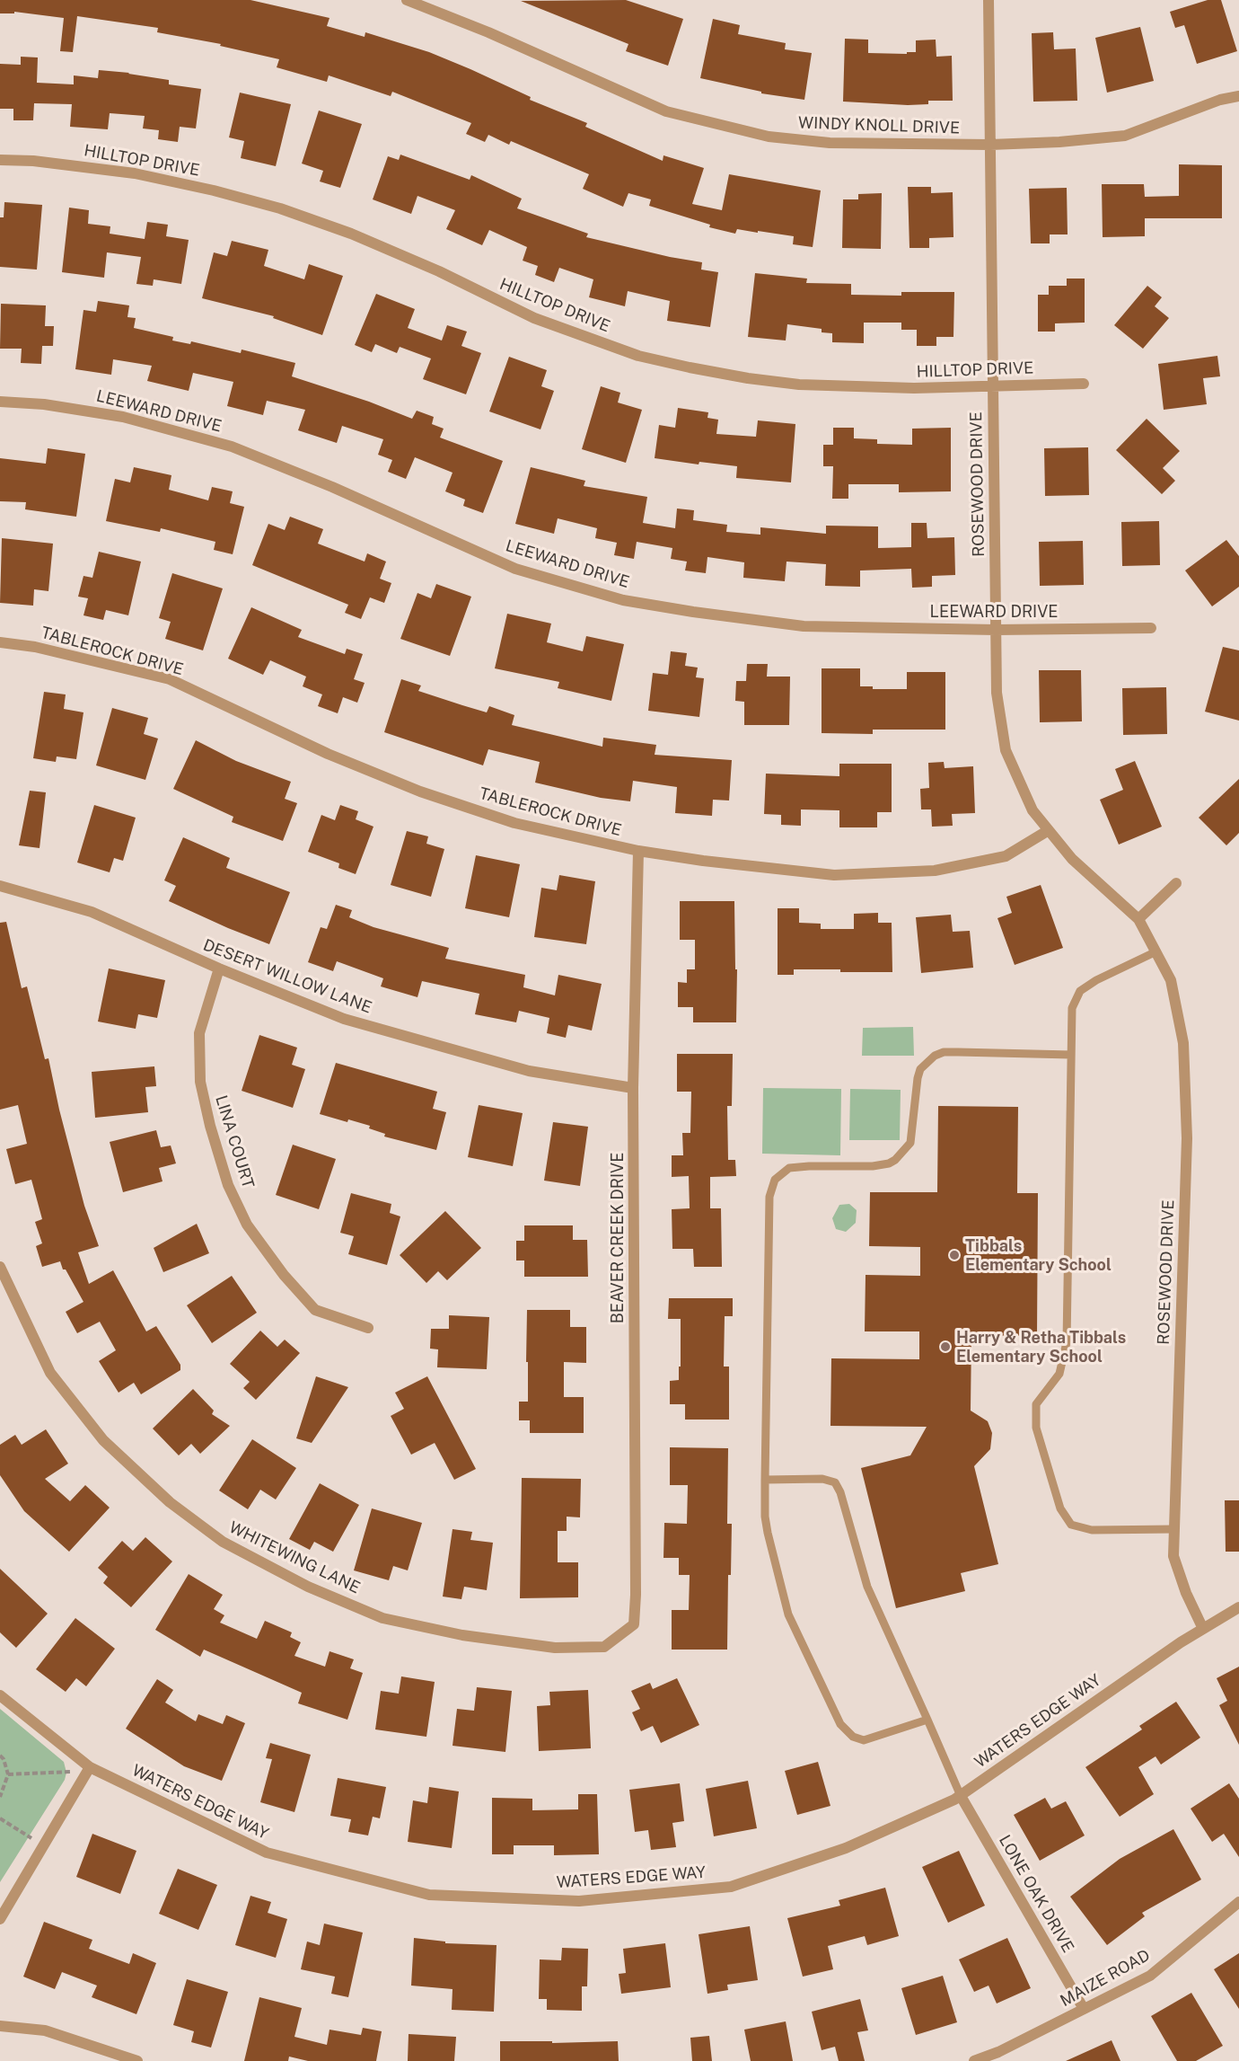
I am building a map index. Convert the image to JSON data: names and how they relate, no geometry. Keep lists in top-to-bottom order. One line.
{"streets":{"street":["WINDY KNOLL DRIVE","HILLTOP DRIVE","LEEWARD DRIVE","ROSEWOOD DRIVE","TABLEROCK DRIVE","DESERT WILLOW LANE","LINA COURT","BEAVER CREEK DRIVE","WHITEWING LANE","WATERS EDGE WAY","LONE OAK DRIVE","MAIZE ROAD"]},"crossings":[["WINDY KNOLL DRIVE","ROSEWOOD DRIVE"],["HILLTOP DRIVE","ROSEWOOD DRIVE"],["LEEWARD DRIVE","ROSEWOOD DRIVE"],["ROSEWOOD DRIVE","TABLEROCK DRIVE"],["ROSEWOOD DRIVE","WATERS EDGE WAY"],["TABLEROCK DRIVE","BEAVER CREEK DRIVE"],["DESERT WILLOW LANE","LINA COURT"],["DESERT WILLOW LANE","BEAVER CREEK DRIVE"],["BEAVER CREEK DRIVE","WHITEWING LANE"],["WATERS EDGE WAY","LONE OAK DRIVE"],["LONE OAK DRIVE","MAIZE ROAD"]],"places":["Tibbals Elementary School","Harry & Retha Tibbals Elementary School"]}
